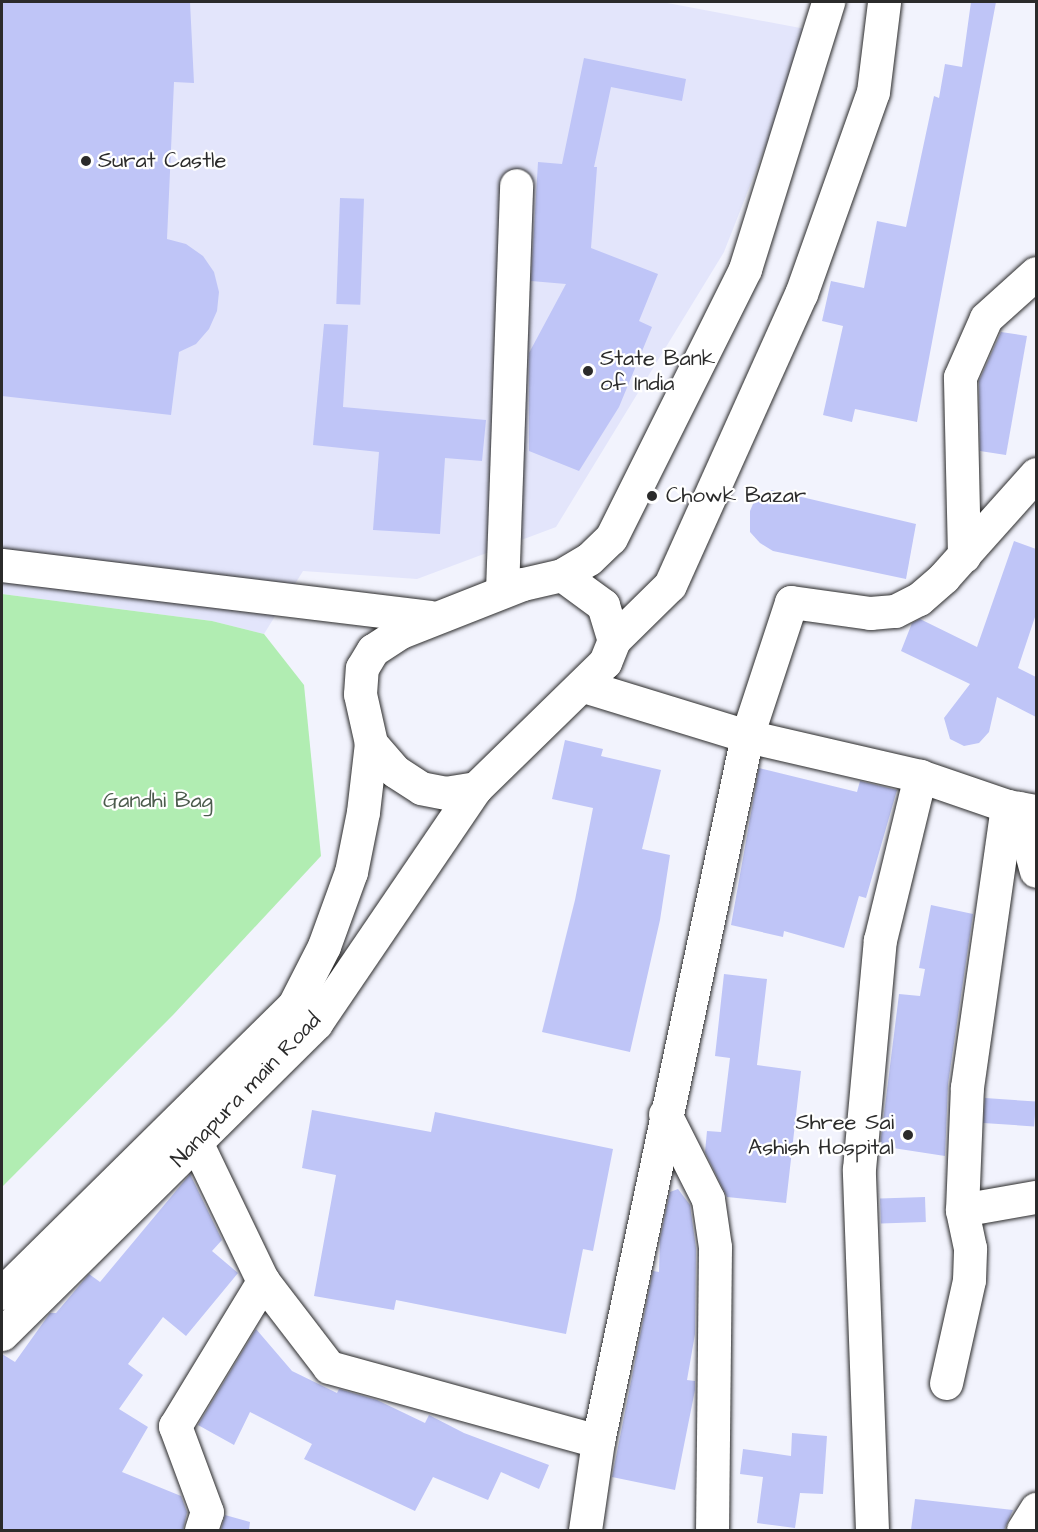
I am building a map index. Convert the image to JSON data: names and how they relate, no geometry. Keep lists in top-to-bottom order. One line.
{"streets":{"street":["Nanapura main Road"]},"parks":["Gandhi Bag"],"places":["Surat Castle","State Bank of India","Chowk Bazar","Shree Sai Ashish Hospital"]}
